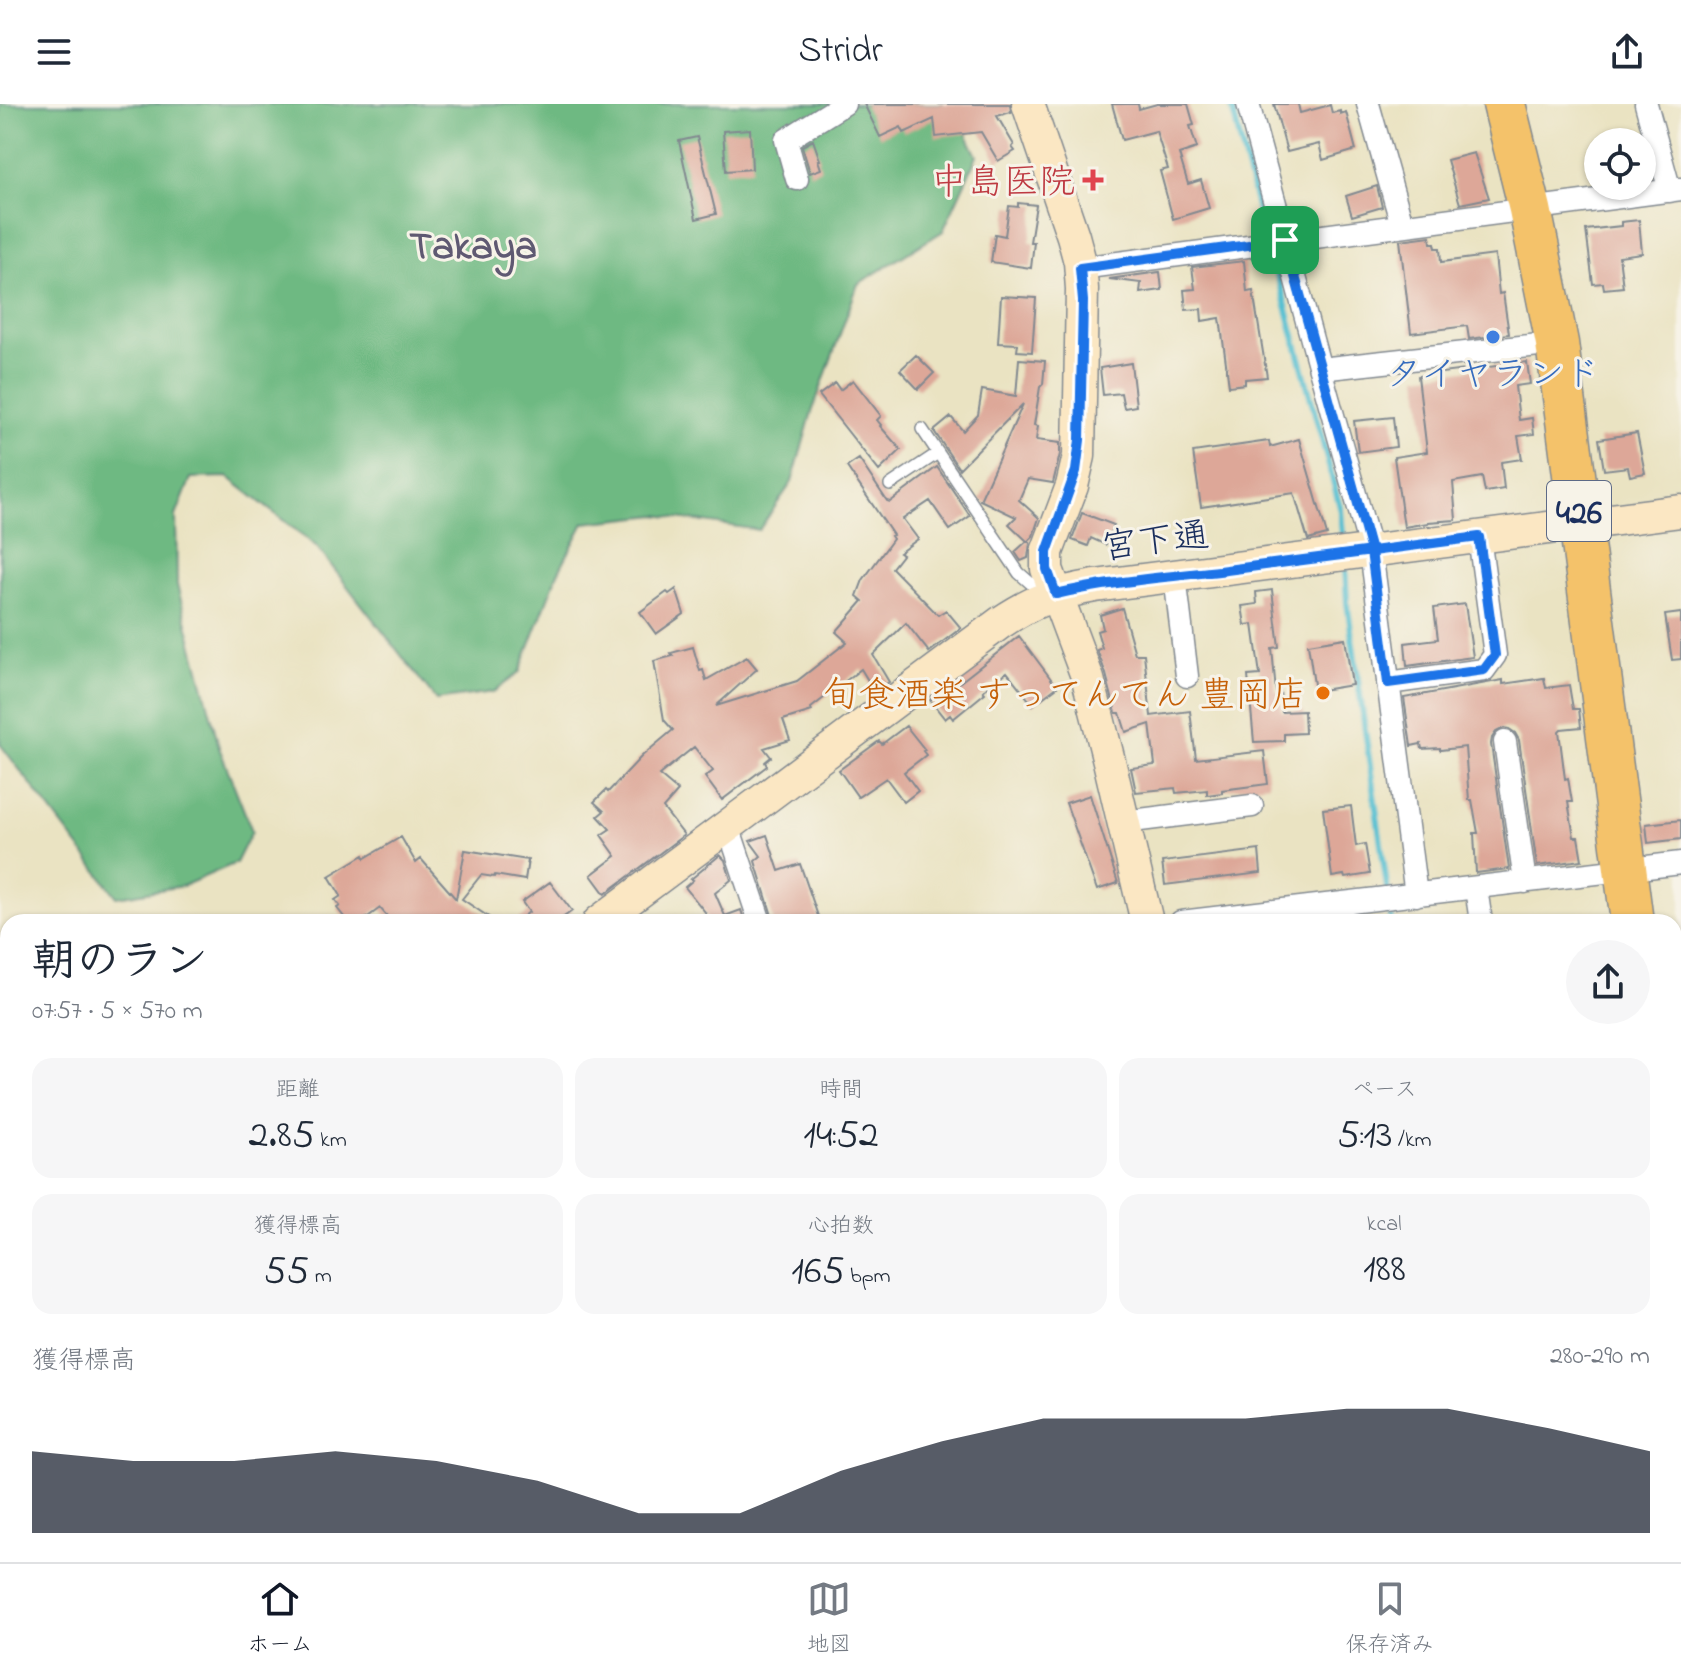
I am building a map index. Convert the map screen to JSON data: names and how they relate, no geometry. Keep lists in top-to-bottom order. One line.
{"streets":{"highway":["426"],"street":["宮下通"]},"crossings":[["426","宮下通"]],"districts":["Takaya"],"places":{"health":["中島医院"],"other":["タイヤランド","旬食酒楽 すってんてん 豊岡店"]},"page":{"header":"Stridr","heading":["朝のラン","07:57 · 5 × 570 m"],"stats":[["距離","2.85 km"],["時間","14:52"],["ペース","5:13 /km"],["獲得標高","55 m"],["心拍数","165 bpm"],["kcal","188"]],"chart":["獲得標高","280–290 m"],"tabs":["ホーム","地図","保存済み"]}}
